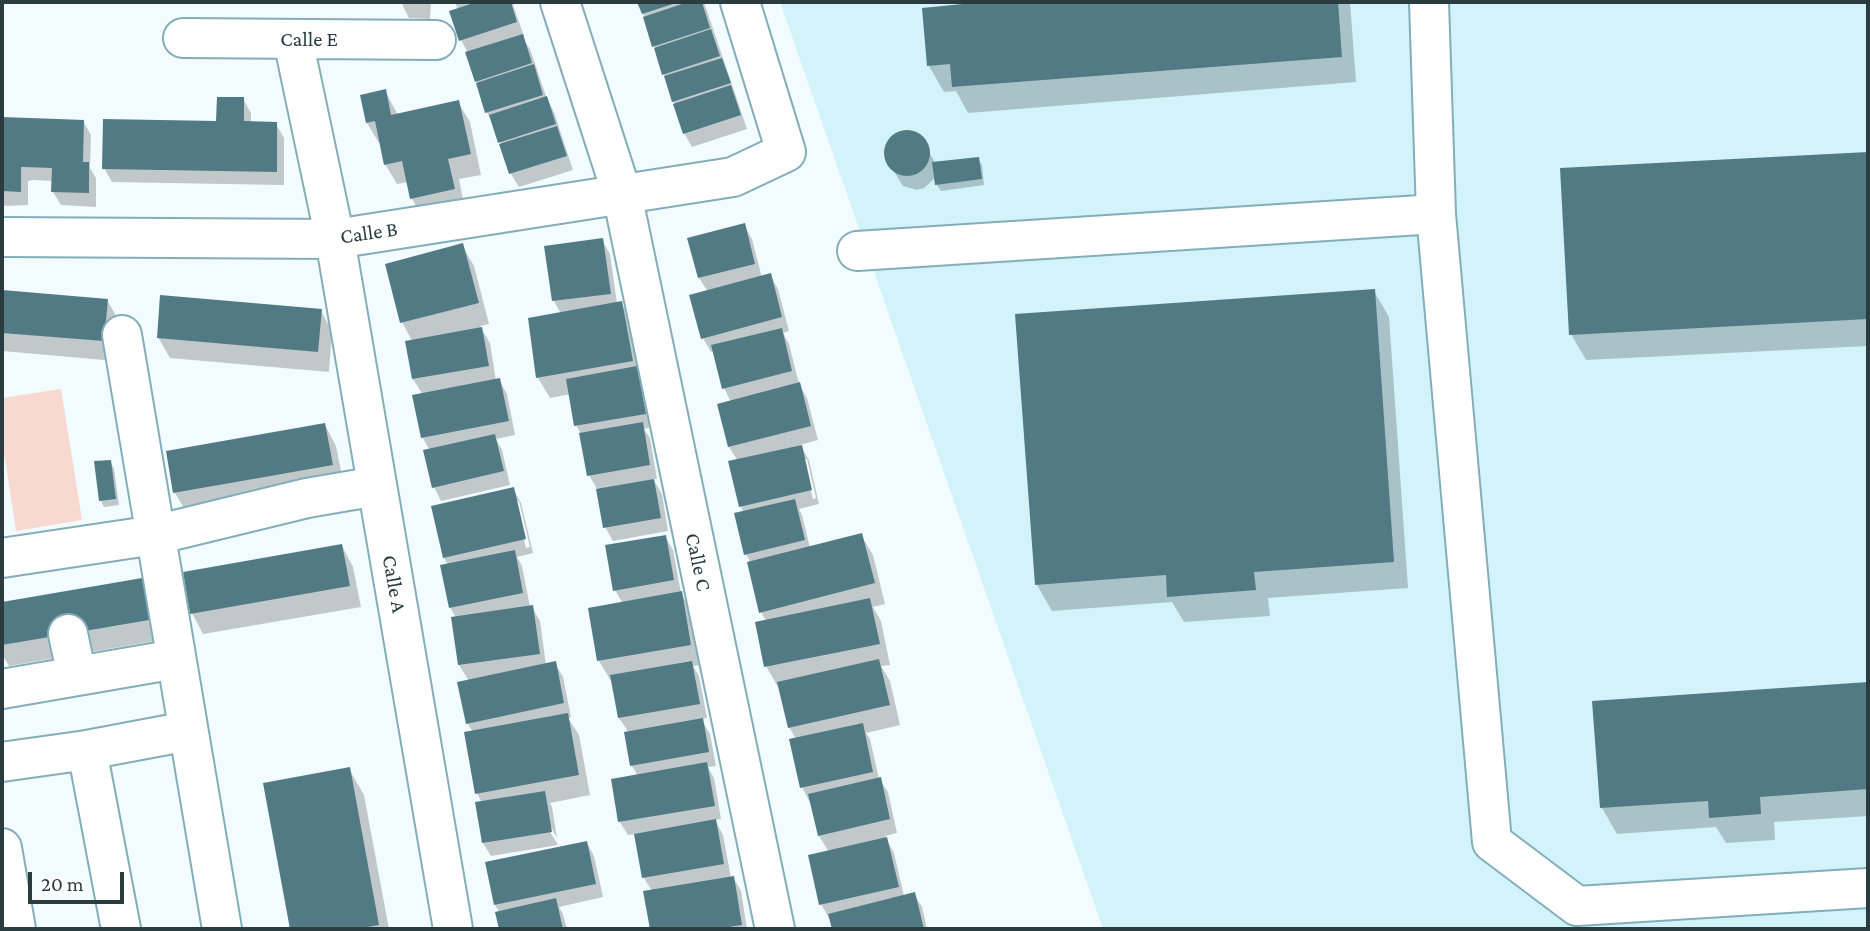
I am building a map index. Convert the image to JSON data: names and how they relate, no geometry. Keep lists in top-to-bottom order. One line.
{"streets":{"street":["Calle E","Calle B","Calle C","Calle A"]},"crossings":[["Calle E","Calle A"],["Calle B","Calle C"],["Calle B","Calle A"]],"scale_bar":"20 m"}
